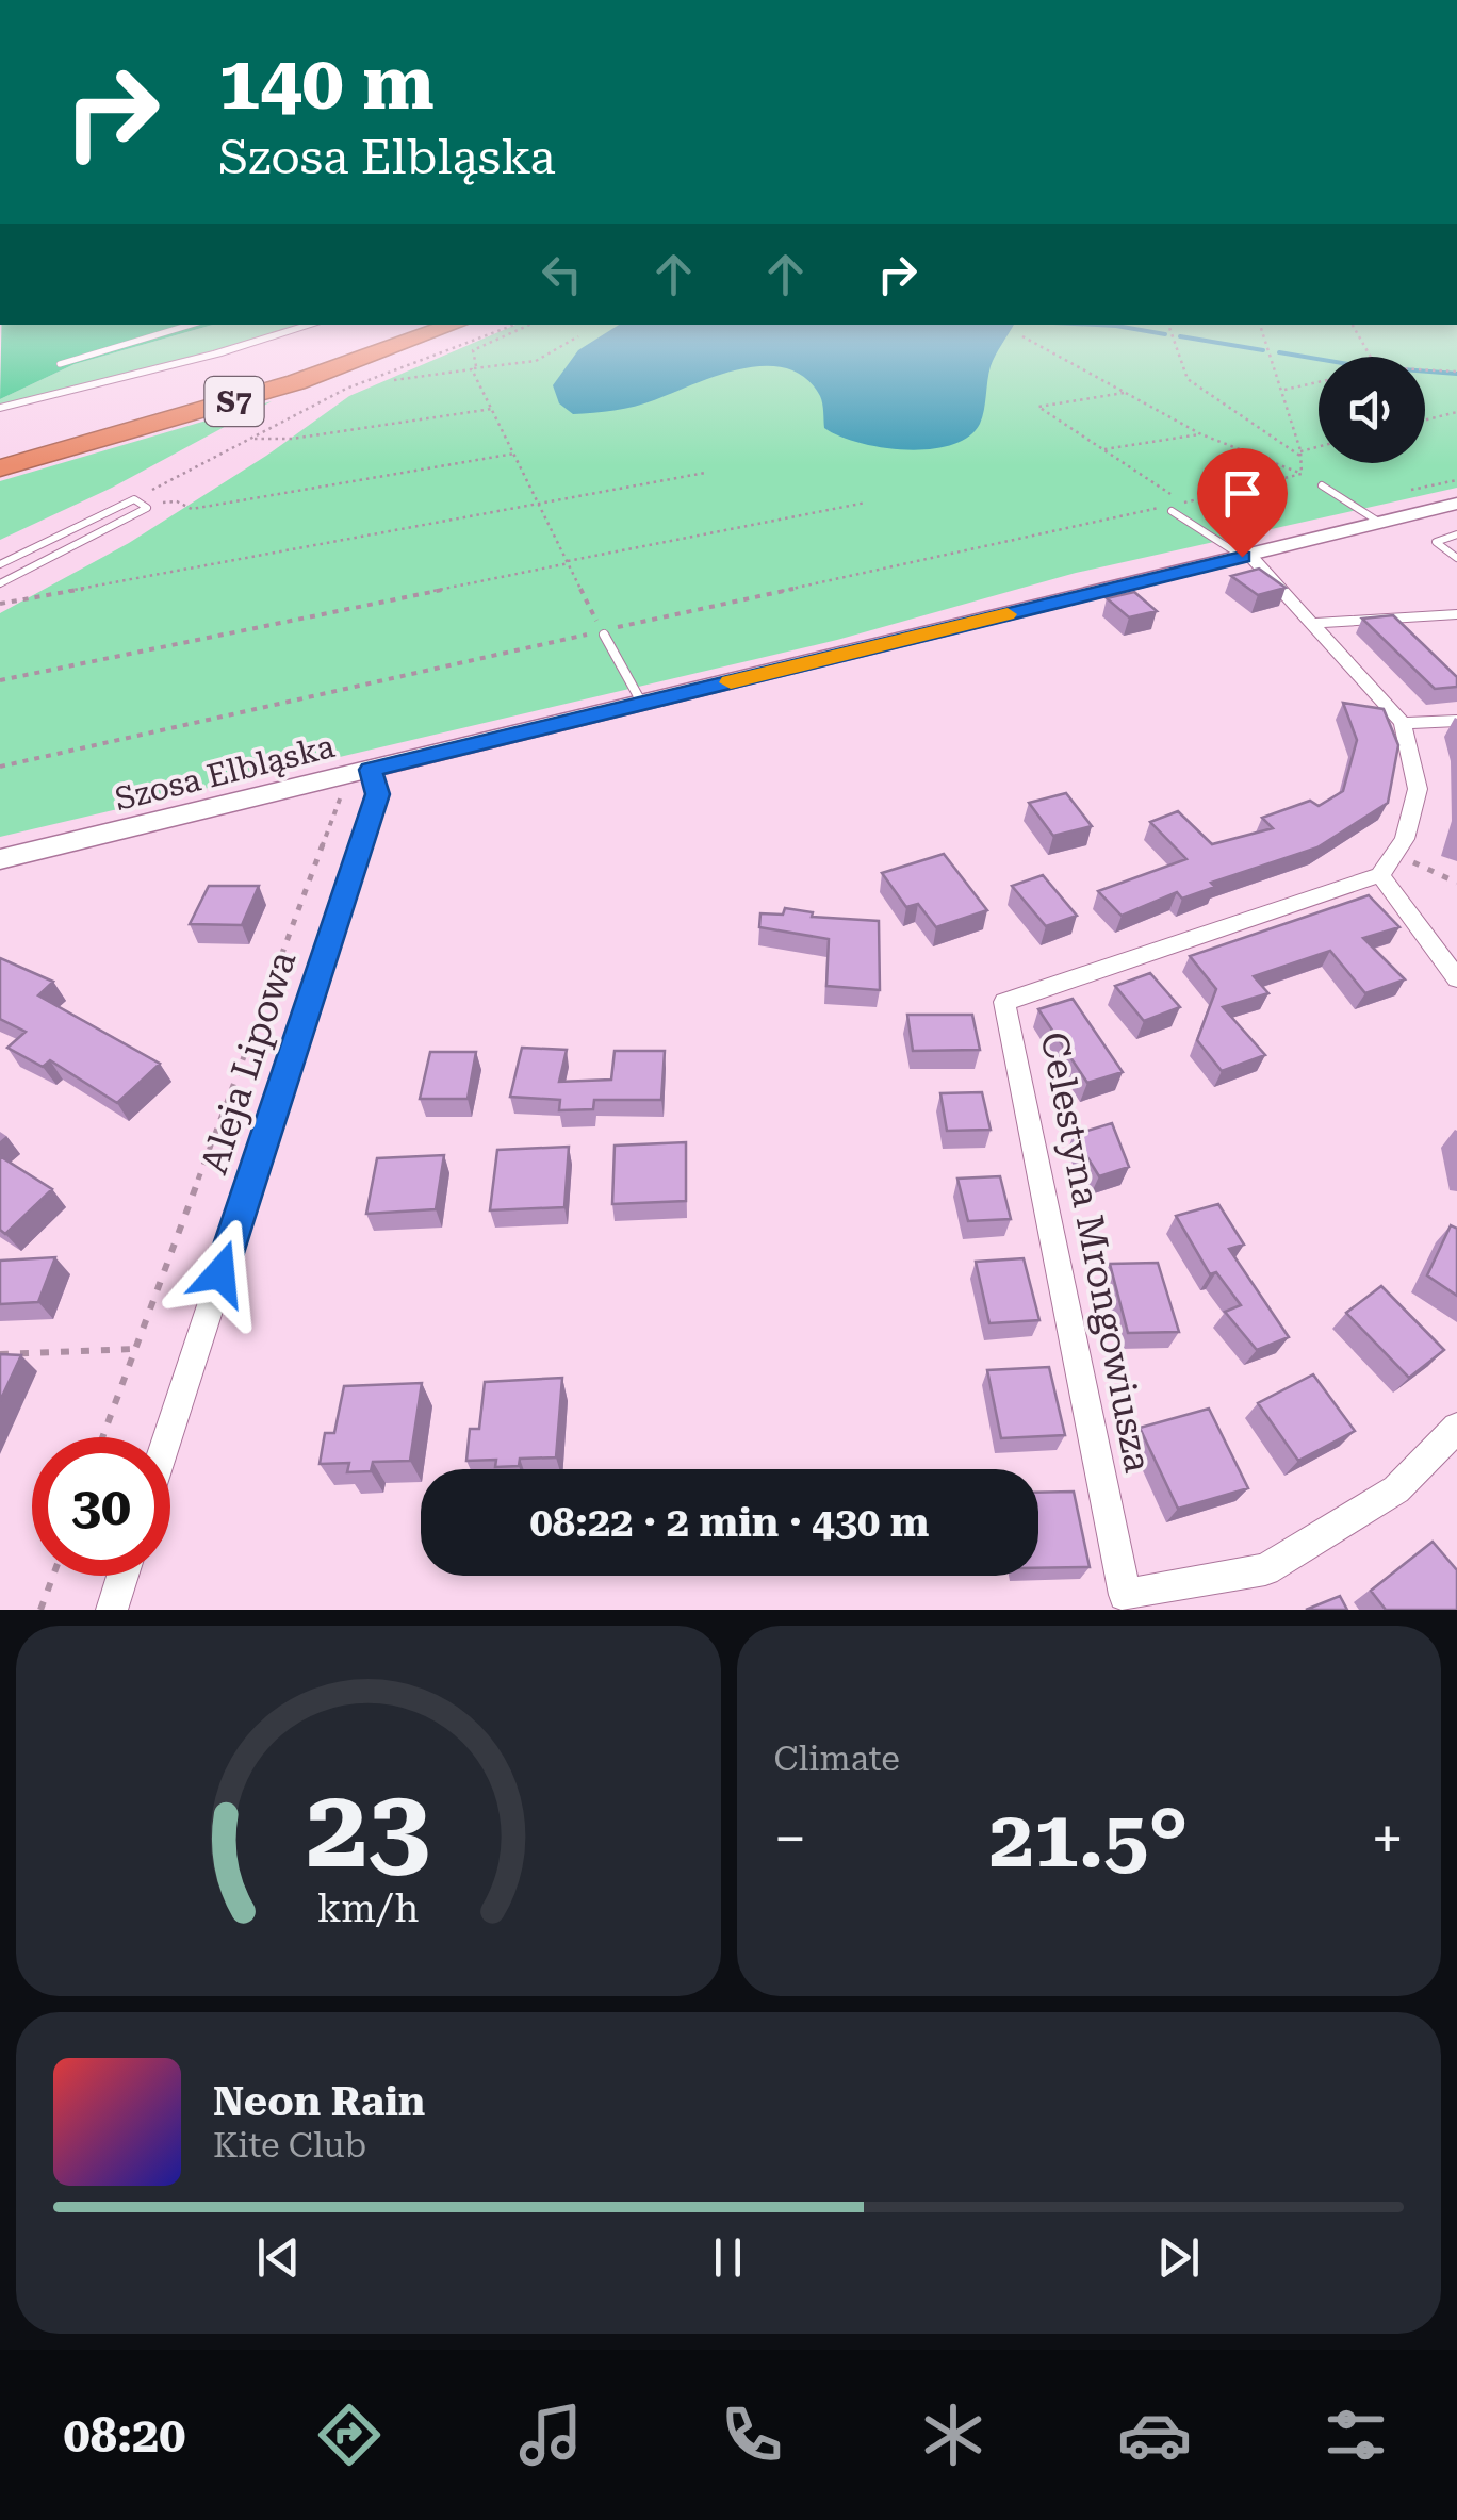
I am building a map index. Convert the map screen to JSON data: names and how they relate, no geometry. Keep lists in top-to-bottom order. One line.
{"streets":{"highway":["S7"],"main road":["Szosa Elbląska"],"street":["Aleja Lipowa","Celestyna Mrongowiusza"]},"crossings":[["Szosa Elbląska","Aleja Lipowa"]],"page":{"turn":["140 m","Szosa Elbląska"],"limit":"30","trip":"08:22 · 2 min · 430 m","tile":"Climate","heat":["−","21.5°","+"],"song":["Neon Rain","Kite Club"],"tabs":"08:20","gauge":["23","km/h"]}}
